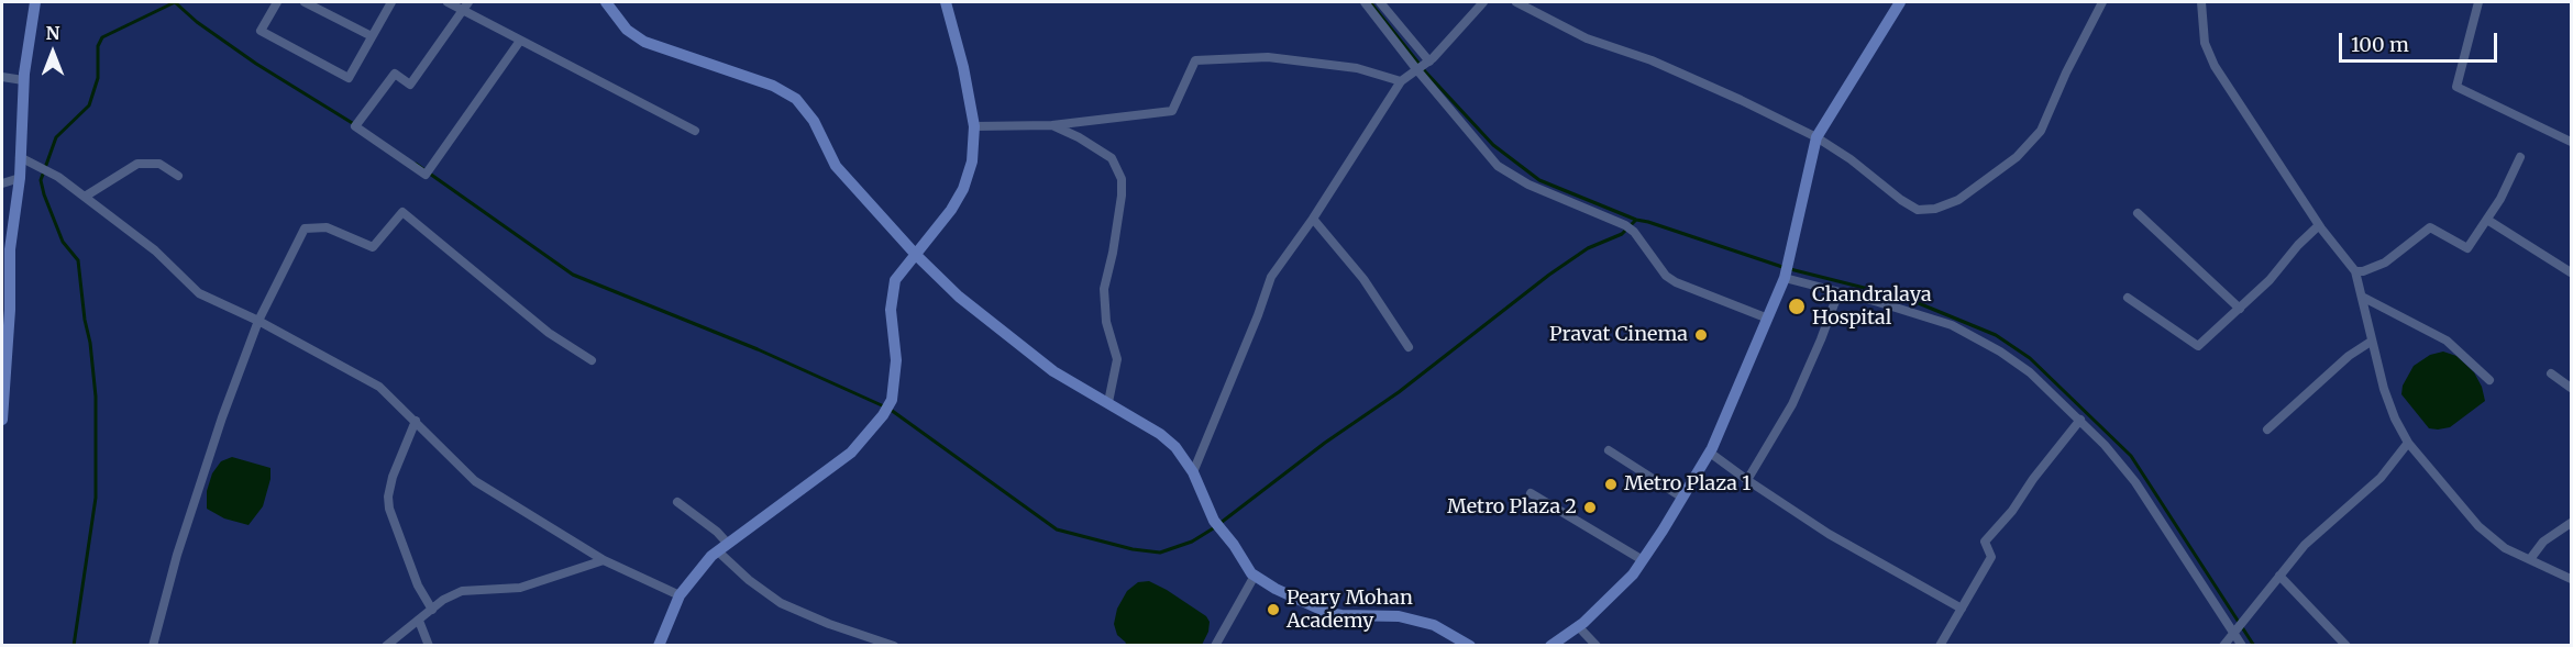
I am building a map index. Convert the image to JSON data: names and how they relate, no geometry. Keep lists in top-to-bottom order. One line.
{"places":["Chandralaya Hospital","Pravat Cinema","Metro Plaza 1","Metro Plaza 2","Peary Mohan Academy"],"scale_bar":"100 m","north":"top"}
